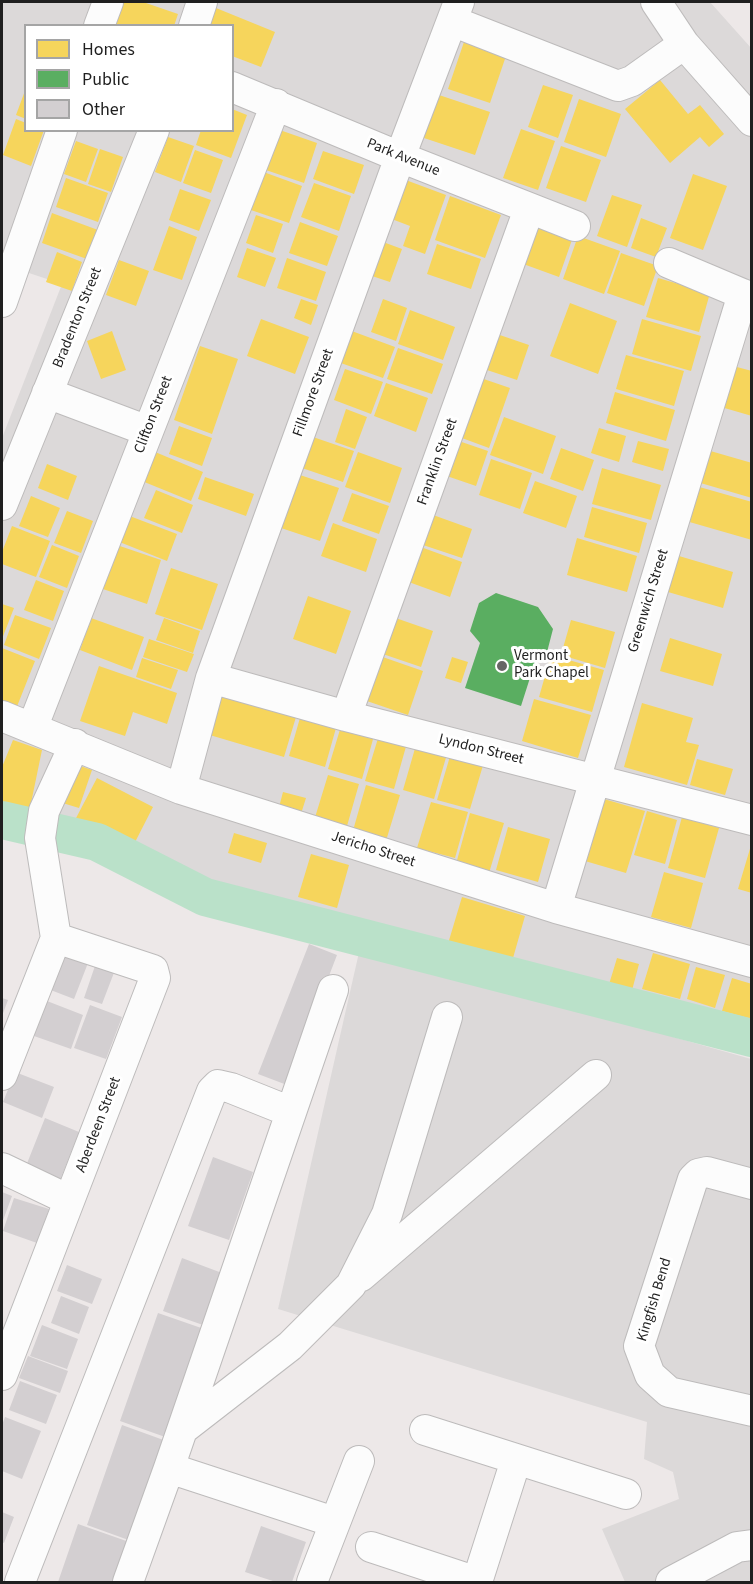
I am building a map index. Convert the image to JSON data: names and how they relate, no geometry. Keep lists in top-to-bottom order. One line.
{"streets":{"street":["Park Avenue","Bradenton Street","Fillmore Street","Clifton Street","Franklin Street","Greenwich Street","Lyndon Street","Jericho Street","Aberdeen Street","Kingfish Bend"]},"crossings":[["Park Avenue","Fillmore Street"],["Park Avenue","Clifton Street"],["Park Avenue","Franklin Street"],["Fillmore Street","Lyndon Street"],["Fillmore Street","Jericho Street"],["Clifton Street","Jericho Street"],["Franklin Street","Lyndon Street"],["Greenwich Street","Lyndon Street"],["Greenwich Street","Jericho Street"]],"places":["Vermont Park Chapel"],"legend":["Homes","Public","Other"]}
